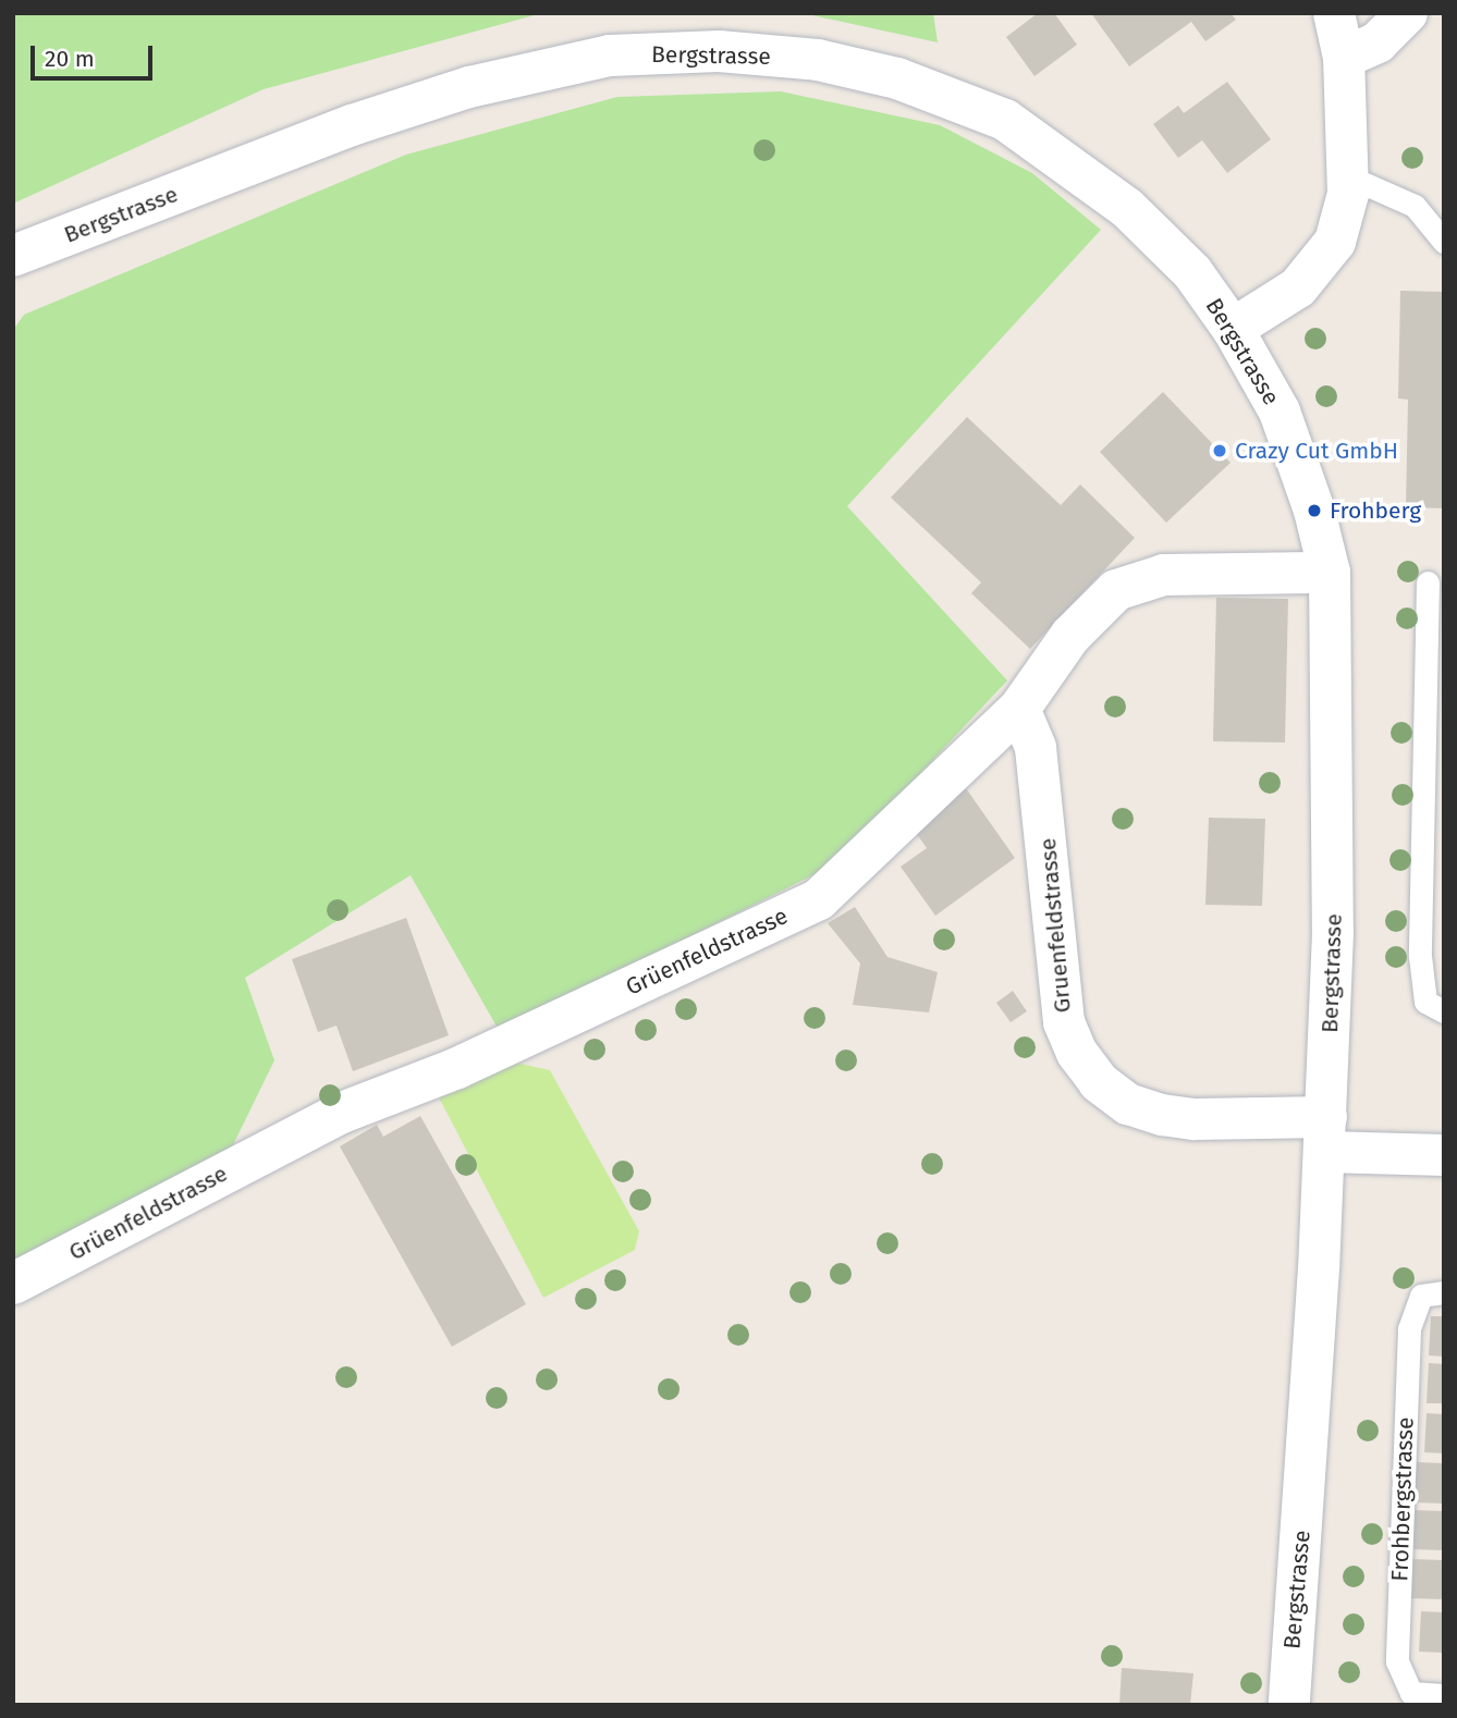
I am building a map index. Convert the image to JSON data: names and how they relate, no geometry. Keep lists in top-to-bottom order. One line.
{"streets":{"street":["Bergstrasse","Gruenfeldstrasse","Grüenfeldstrasse"],"lane":["Frohbergstrasse"]},"crossings":[["Bergstrasse","Gruenfeldstrasse"],["Bergstrasse","Grüenfeldstrasse"],["Gruenfeldstrasse","Grüenfeldstrasse"]],"places":["Crazy Cut GmbH","Frohberg"],"scale_bar":"20 m"}
